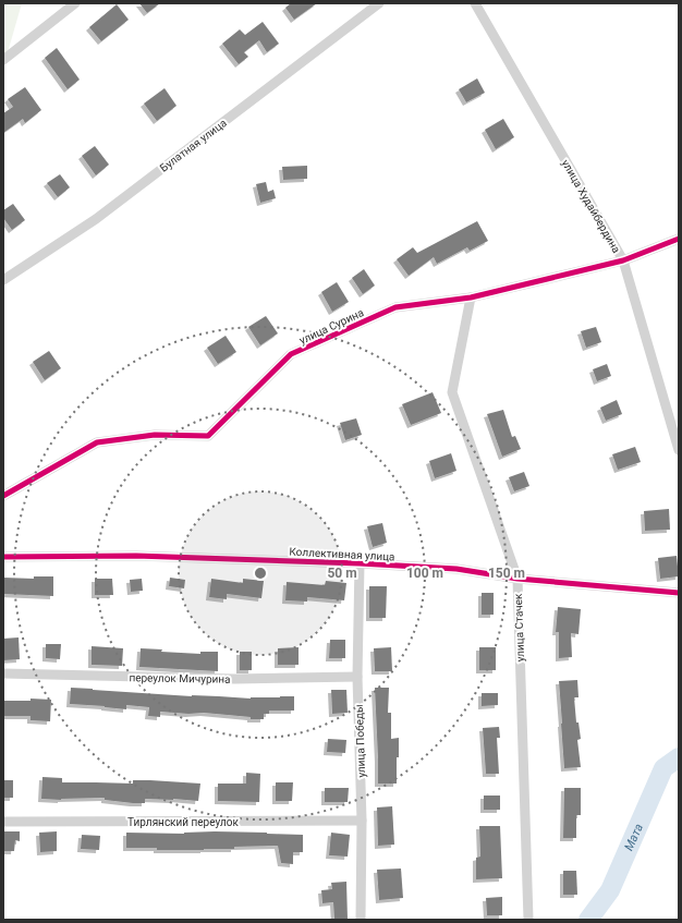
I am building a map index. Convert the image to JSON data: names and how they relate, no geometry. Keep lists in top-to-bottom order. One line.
{"streets":{"street":["Булатная улица","улица Худайбердина","улица Сурина","Коллективная улица","улица Стачек","переулок Мичурина","улица Победы","Тирлянский переулок"]},"crossings":[["улица Худайбердина","улица Сурина"],["улица Сурина","улица Стачек"],["Коллективная улица","улица Стачек"],["Коллективная улица","улица Победы"],["переулок Мичурина","улица Победы"],["улица Победы","Тирлянский переулок"]],"water":["Мата"],"rings":["50 m","100 m","150 m"]}
